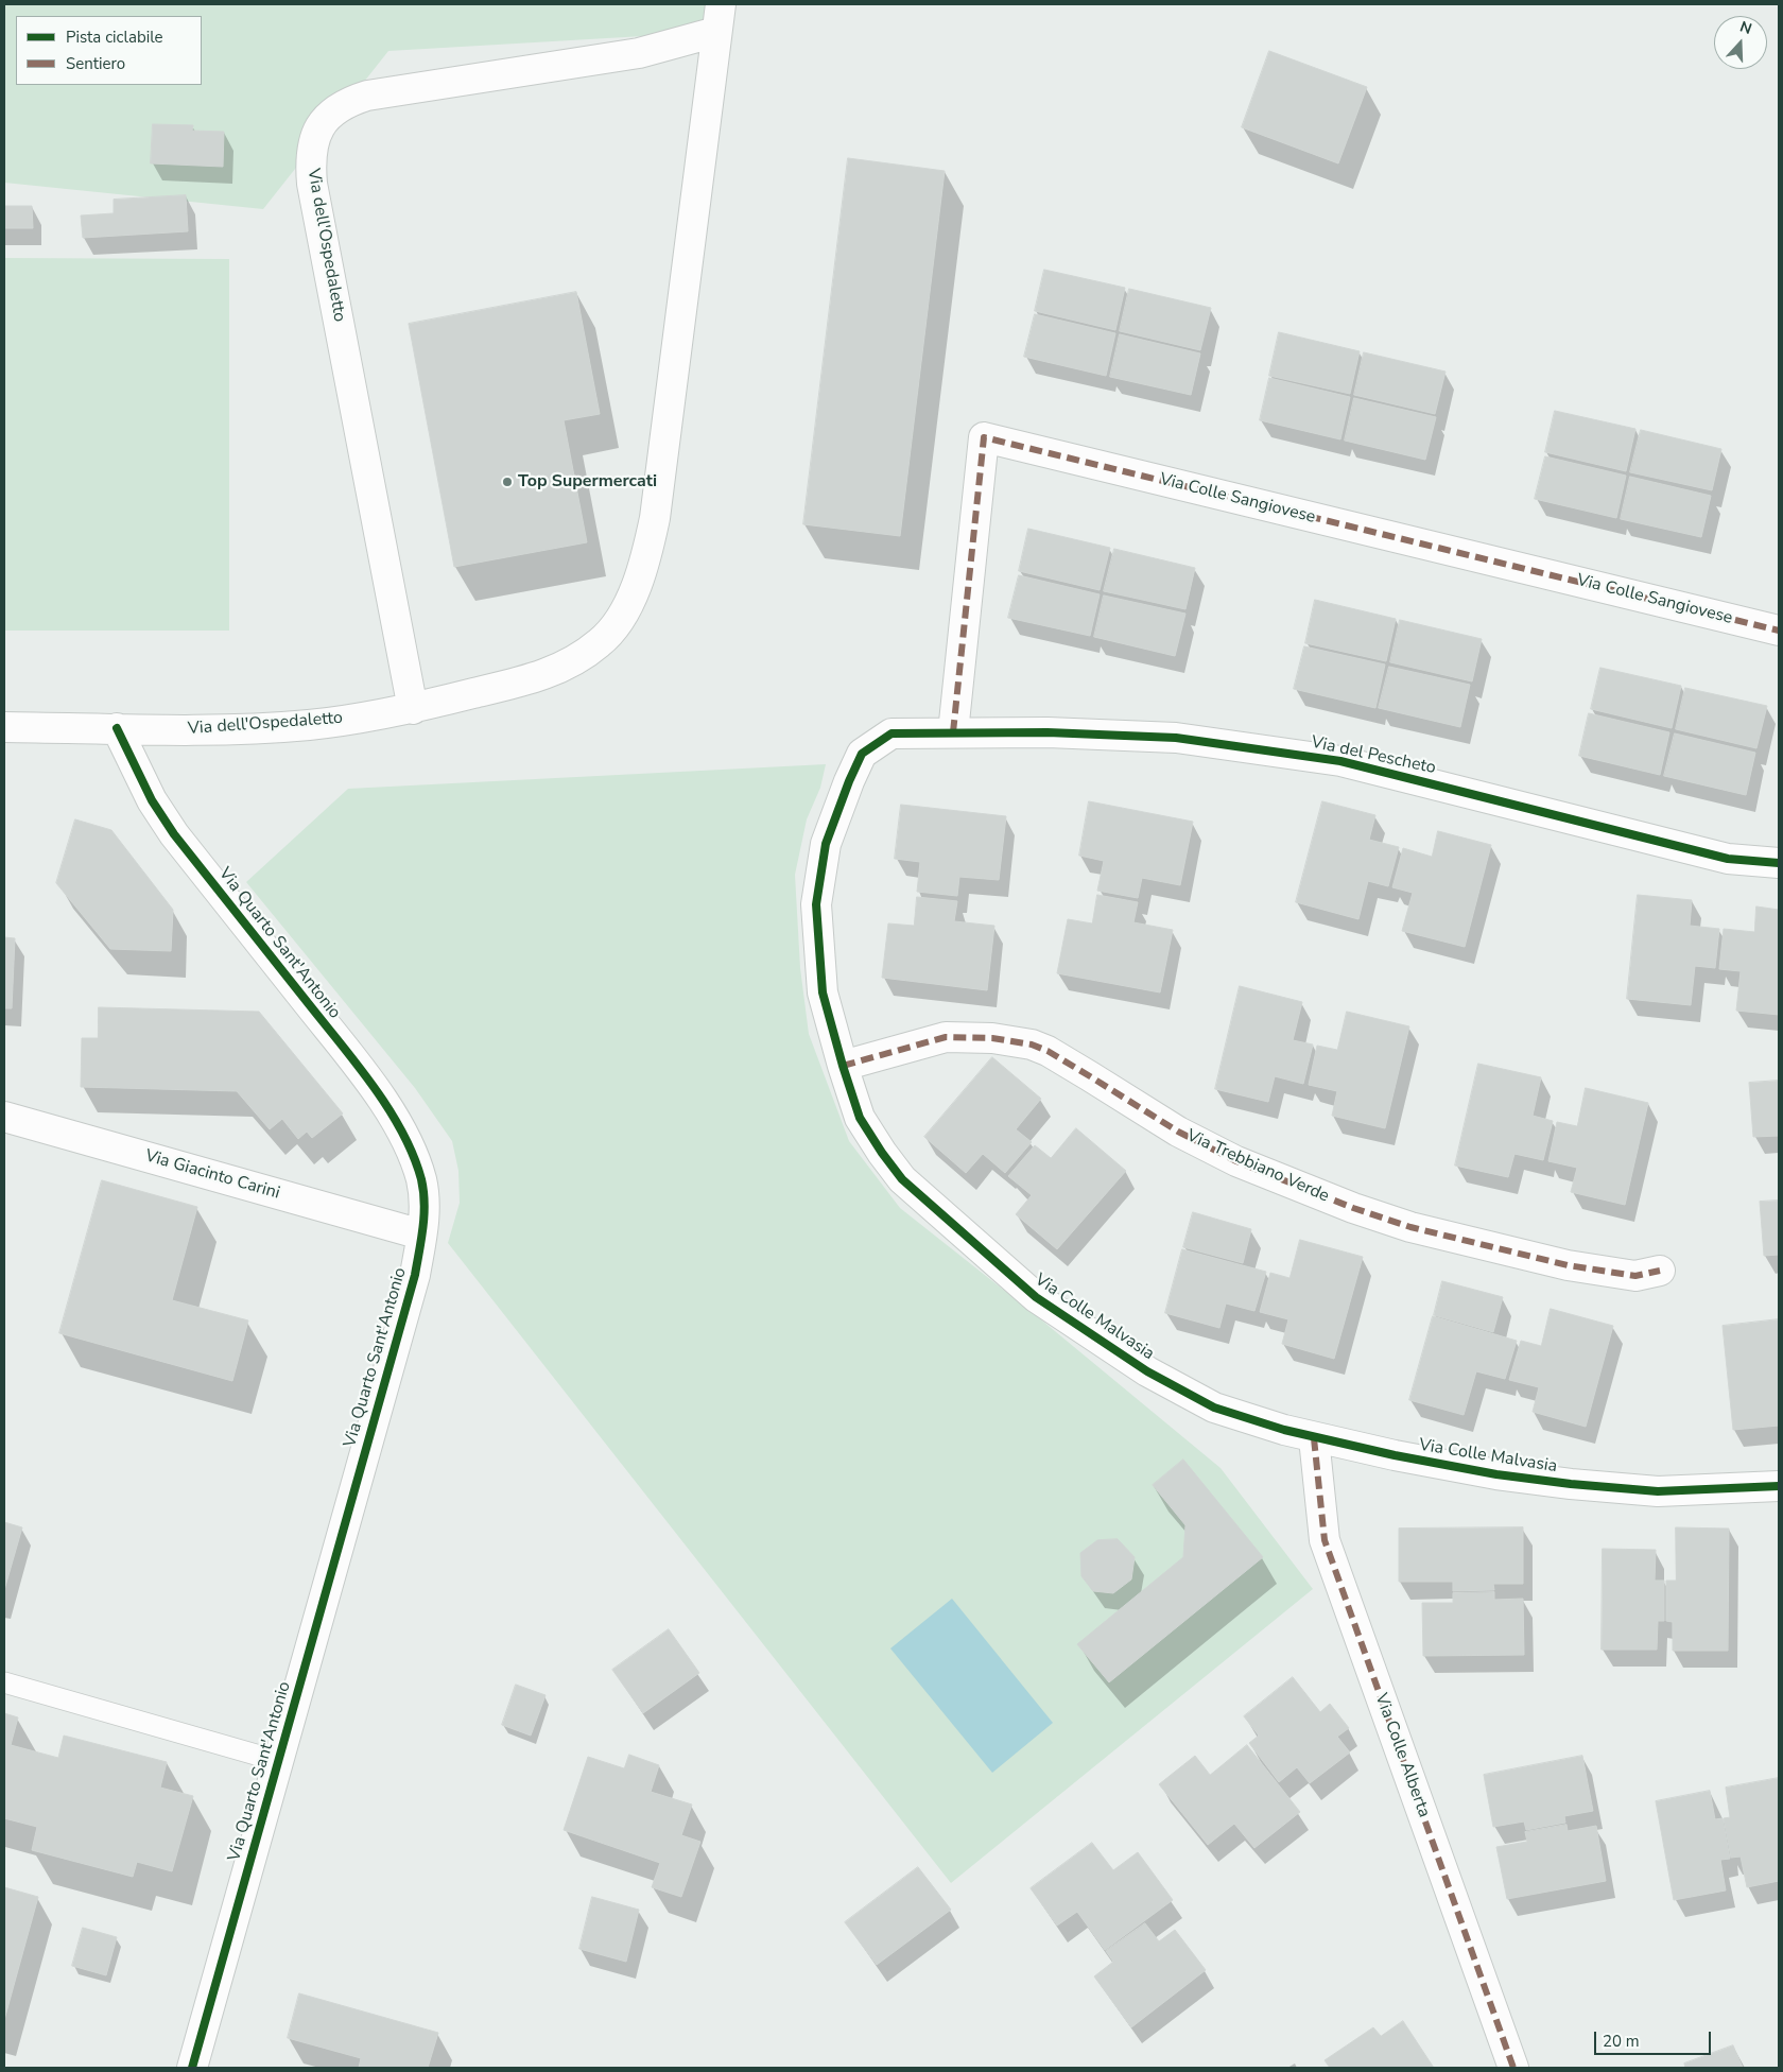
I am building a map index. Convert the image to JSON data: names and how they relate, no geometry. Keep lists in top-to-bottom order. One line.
{"streets":{"street":["Via dell'Ospedaletto","Via Colle Sangiovese","Via del Pescheto","Via Quarto Sant'Antonio","Via Trebbiano Verde","Via Giacinto Carini","Via Colle Malvasia","Via Colle Alberta"]},"crossings":[["Via dell'Ospedaletto","Via Quarto Sant'Antonio"],["Via Colle Sangiovese","Via del Pescheto"],["Via Colle Sangiovese","Via Colle Malvasia"],["Via del Pescheto","Via Colle Malvasia"],["Via Quarto Sant'Antonio","Via Giacinto Carini"],["Via Trebbiano Verde","Via Colle Malvasia"],["Via Colle Malvasia","Via Colle Alberta"]],"places":["Top Supermercati"],"legend":["Pista ciclabile","Sentiero"],"scale_bar":"20 m","north":"top"}
